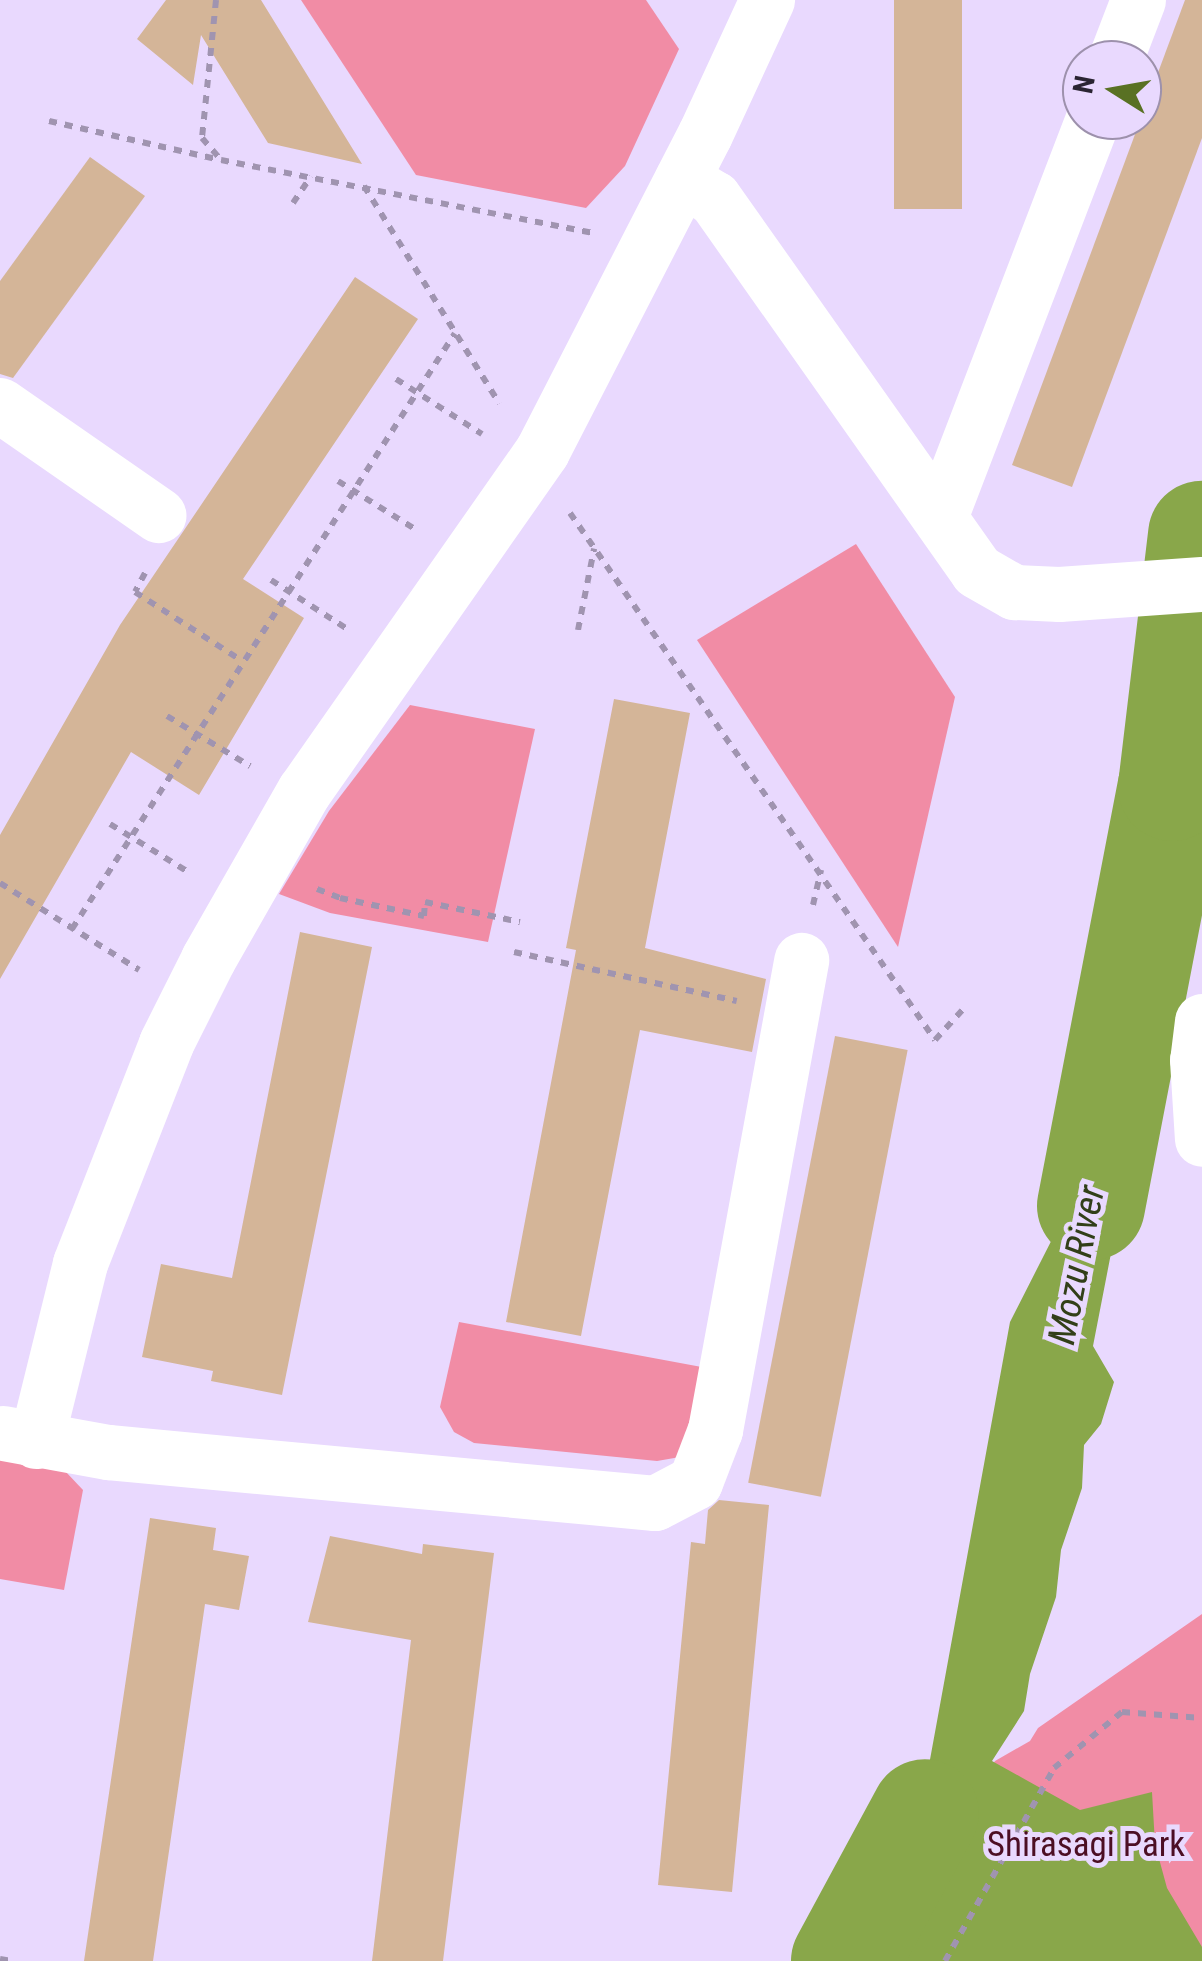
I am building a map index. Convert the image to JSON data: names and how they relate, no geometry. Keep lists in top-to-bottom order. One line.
{"water":["Mozu River"],"parks":["Shirasagi Park"],"north":"left"}
